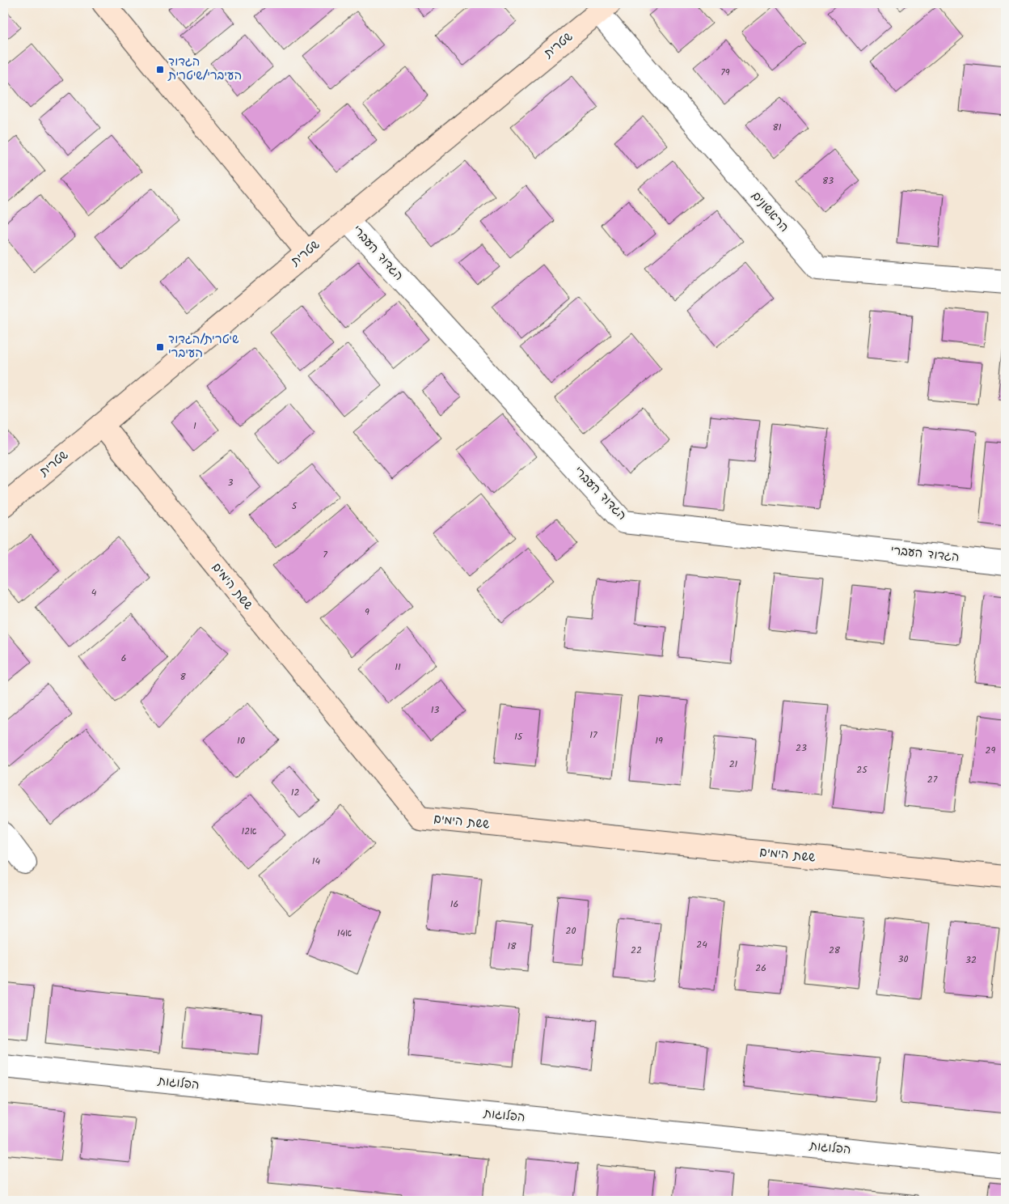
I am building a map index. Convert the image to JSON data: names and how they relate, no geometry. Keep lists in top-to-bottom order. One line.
{"streets":{"street":["שטרית","הראשונים","הגדוד העברי","ששת הימים","הפלוגות"]},"crossings":[["שטרית","הראשונים"],["שטרית","הגדוד העברי"],["שטרית","ששת הימים"]],"places":{"transit":["הגדוד העיברי/שיטרית","שיטרית/הגדוד העיברי"]},"house_numbers":["79","81","83","1","3","5","7","4","9","6","11","8","13","17","15","10","19","23","29","21","25","27","12","12א","14","16","20","14א","24","18","22","28","30","32","26"]}
